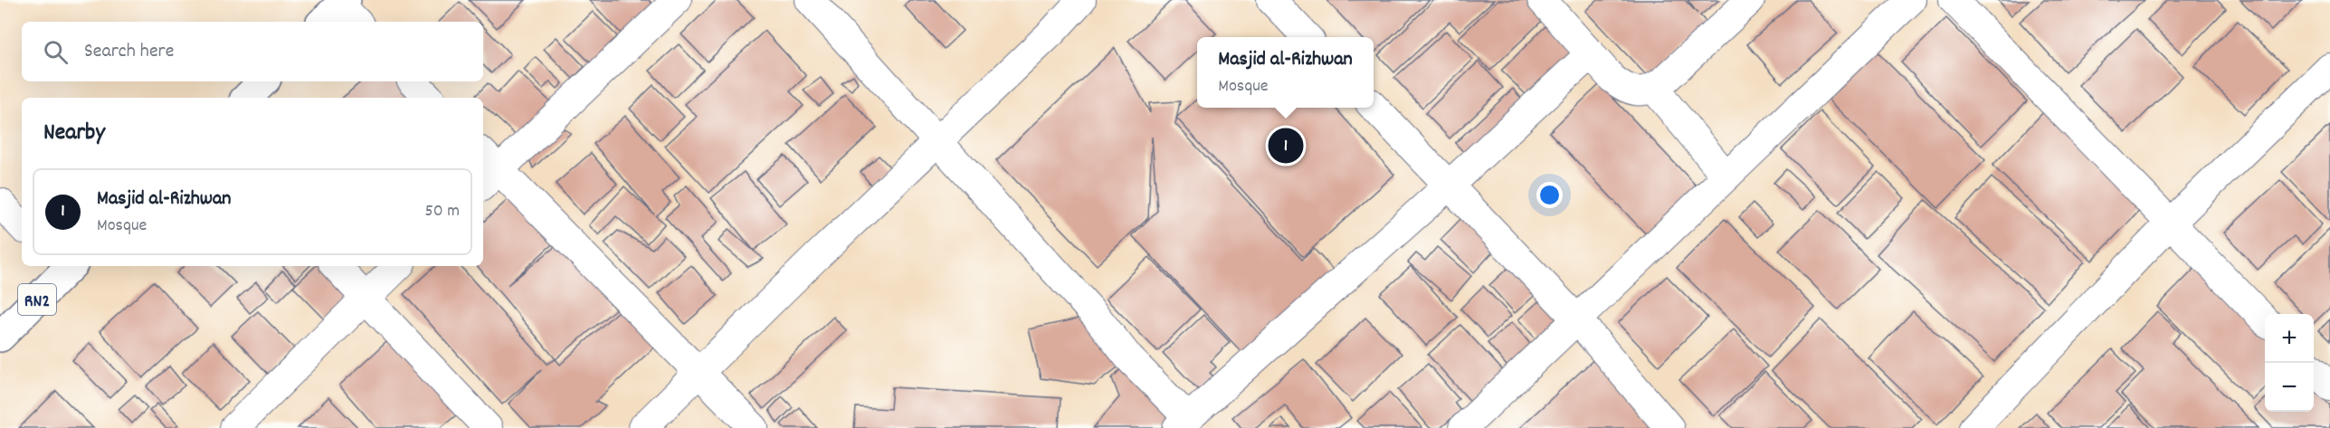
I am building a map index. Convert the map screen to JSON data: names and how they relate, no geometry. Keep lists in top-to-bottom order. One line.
{"streets":{"highway":["RN2"]},"page":{"search":"Search here","popup":["Masjid al-Rizhwan","Mosque"],"heading":"Nearby","pins":"1","list":[{"mark":"1","name":"Masjid al-Rizhwan","note":"Mosque","value":"50 m"}],"map_buttons":["+","−"]}}
